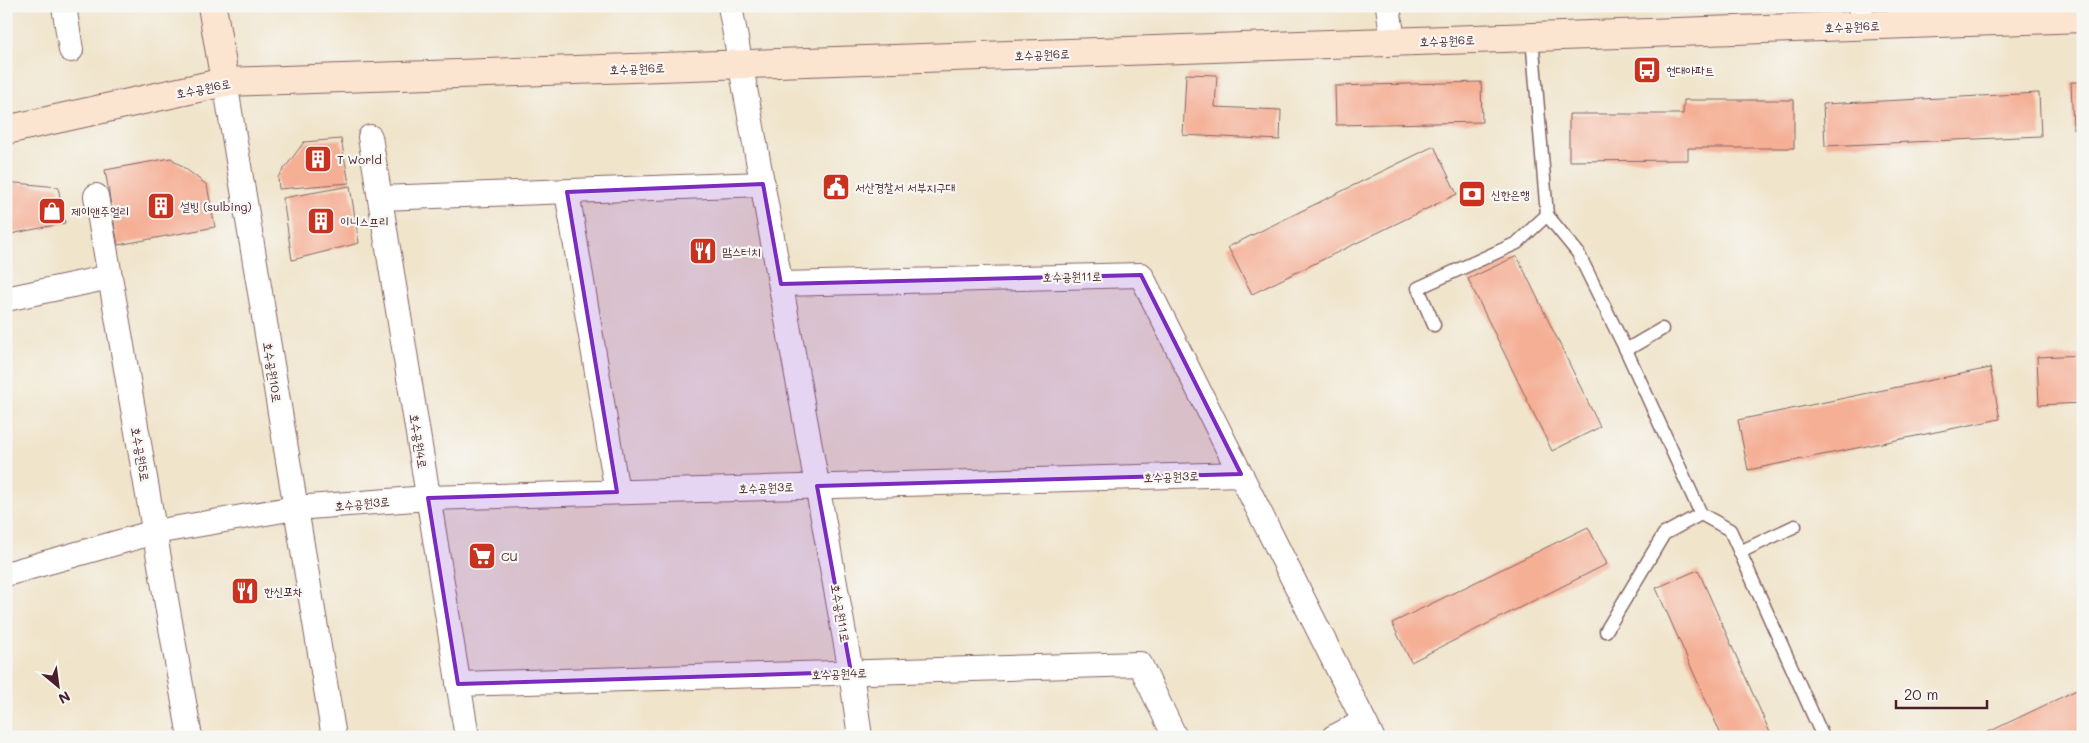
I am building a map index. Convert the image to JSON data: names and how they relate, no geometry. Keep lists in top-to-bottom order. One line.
{"streets":{"street":["호수공원6로","호수공원11로","호수공원10로","호수공원4로","호수공원5로","호수공원3로"]},"crossings":[["호수공원6로","호수공원11로"],["호수공원6로","호수공원10로"],["호수공원11로","호수공원4로"],["호수공원11로","호수공원3로"],["호수공원10로","호수공원3로"],["호수공원4로","호수공원3로"],["호수공원5로","호수공원3로"]],"places":{"bus stop":["현대아파트"],"building":["T World","설빙 (sulbing)","이니스프리"],"public building":["서산경찰서 서부지구대"],"bank":["신한은행"],"shop":["제이앤주얼리"],"restaurant":["맘스터치","한신포차"],"supermarket":["CU"]},"scale_bar":"20 m","north":"bottom right"}
